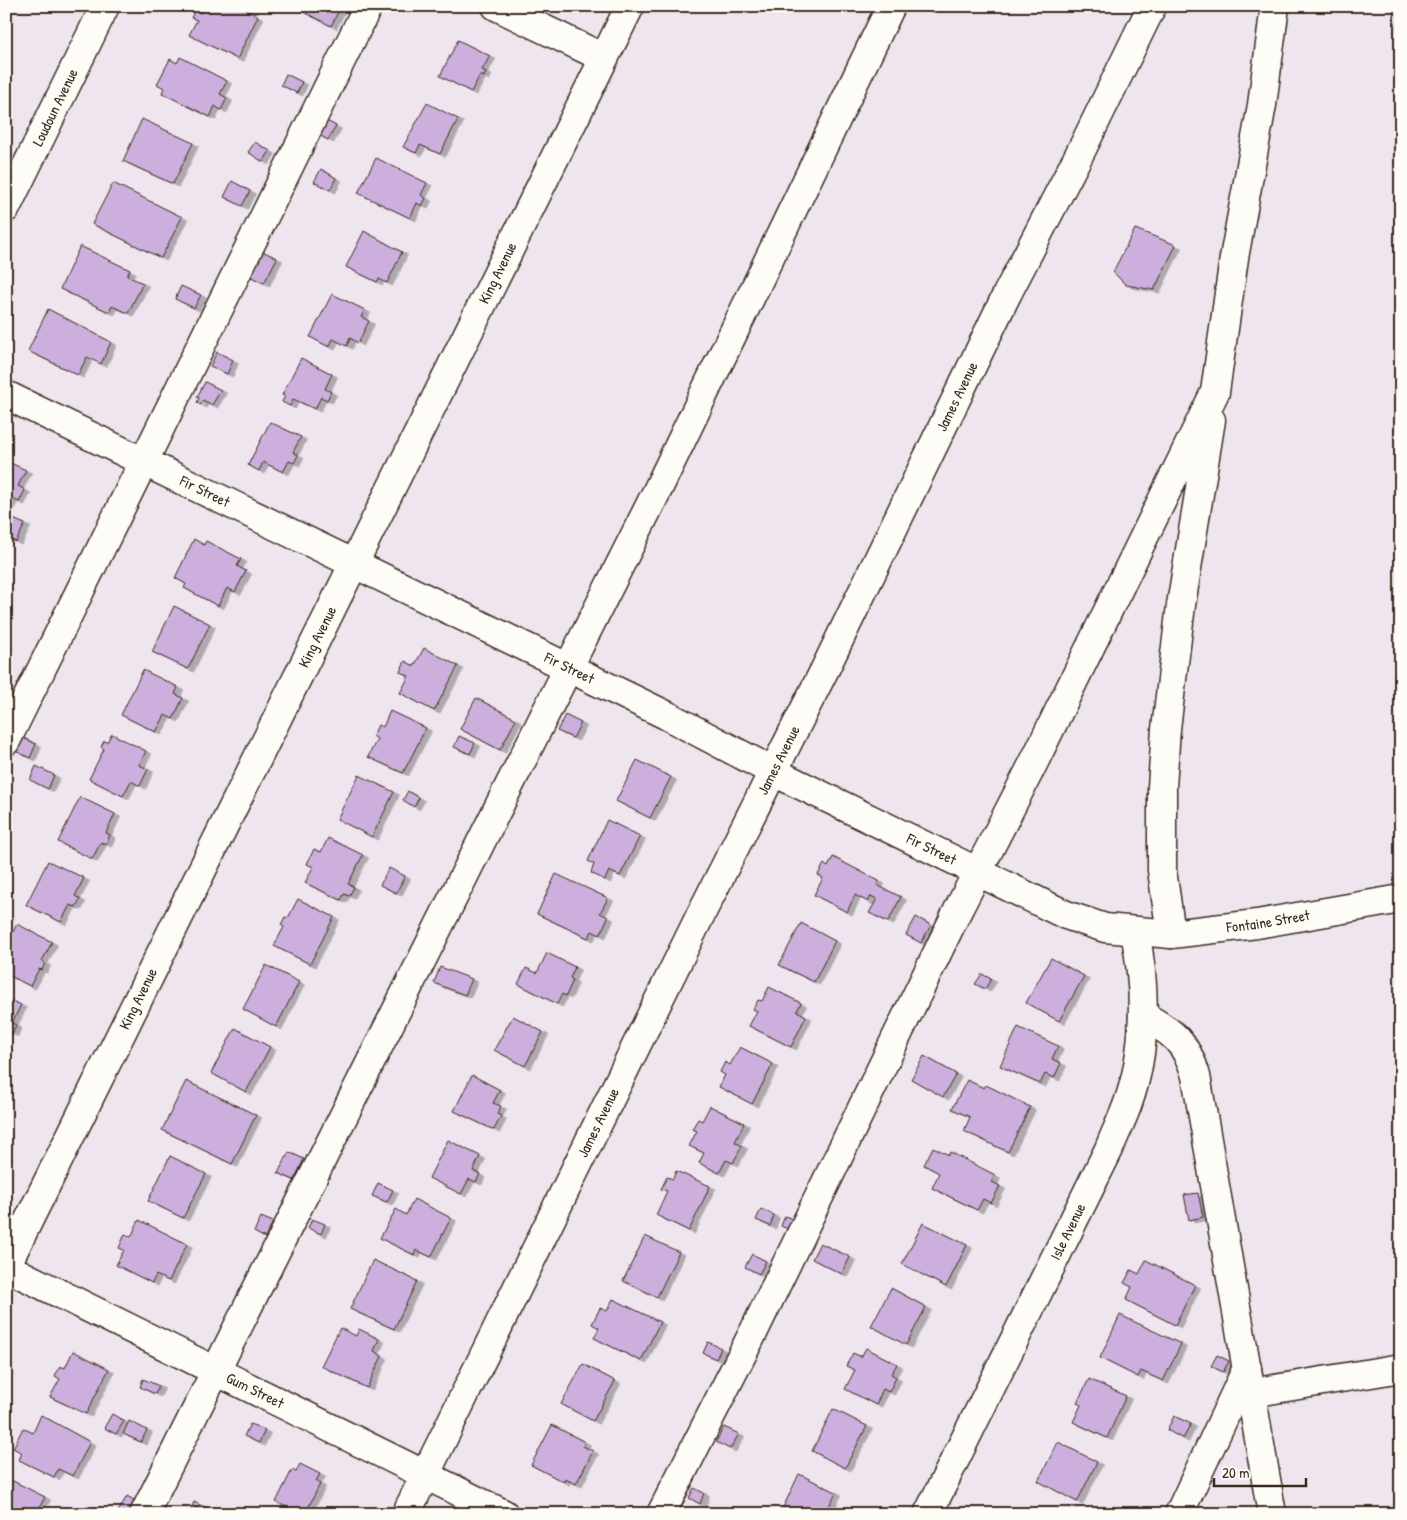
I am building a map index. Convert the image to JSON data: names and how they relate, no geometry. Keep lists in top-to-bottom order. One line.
{"streets":{"street":["Loudoun Avenue","King Avenue","James Avenue","Fir Street","Fontaine Street","Isle Avenue","Gum Street"]},"crossings":[["King Avenue","Fir Street"],["King Avenue","Gum Street"],["James Avenue","Fir Street"],["James Avenue","Gum Street"],["Fir Street","Fontaine Street"],["Fir Street","Isle Avenue"],["Fontaine Street","Isle Avenue"]],"scale_bar":"20 m"}
